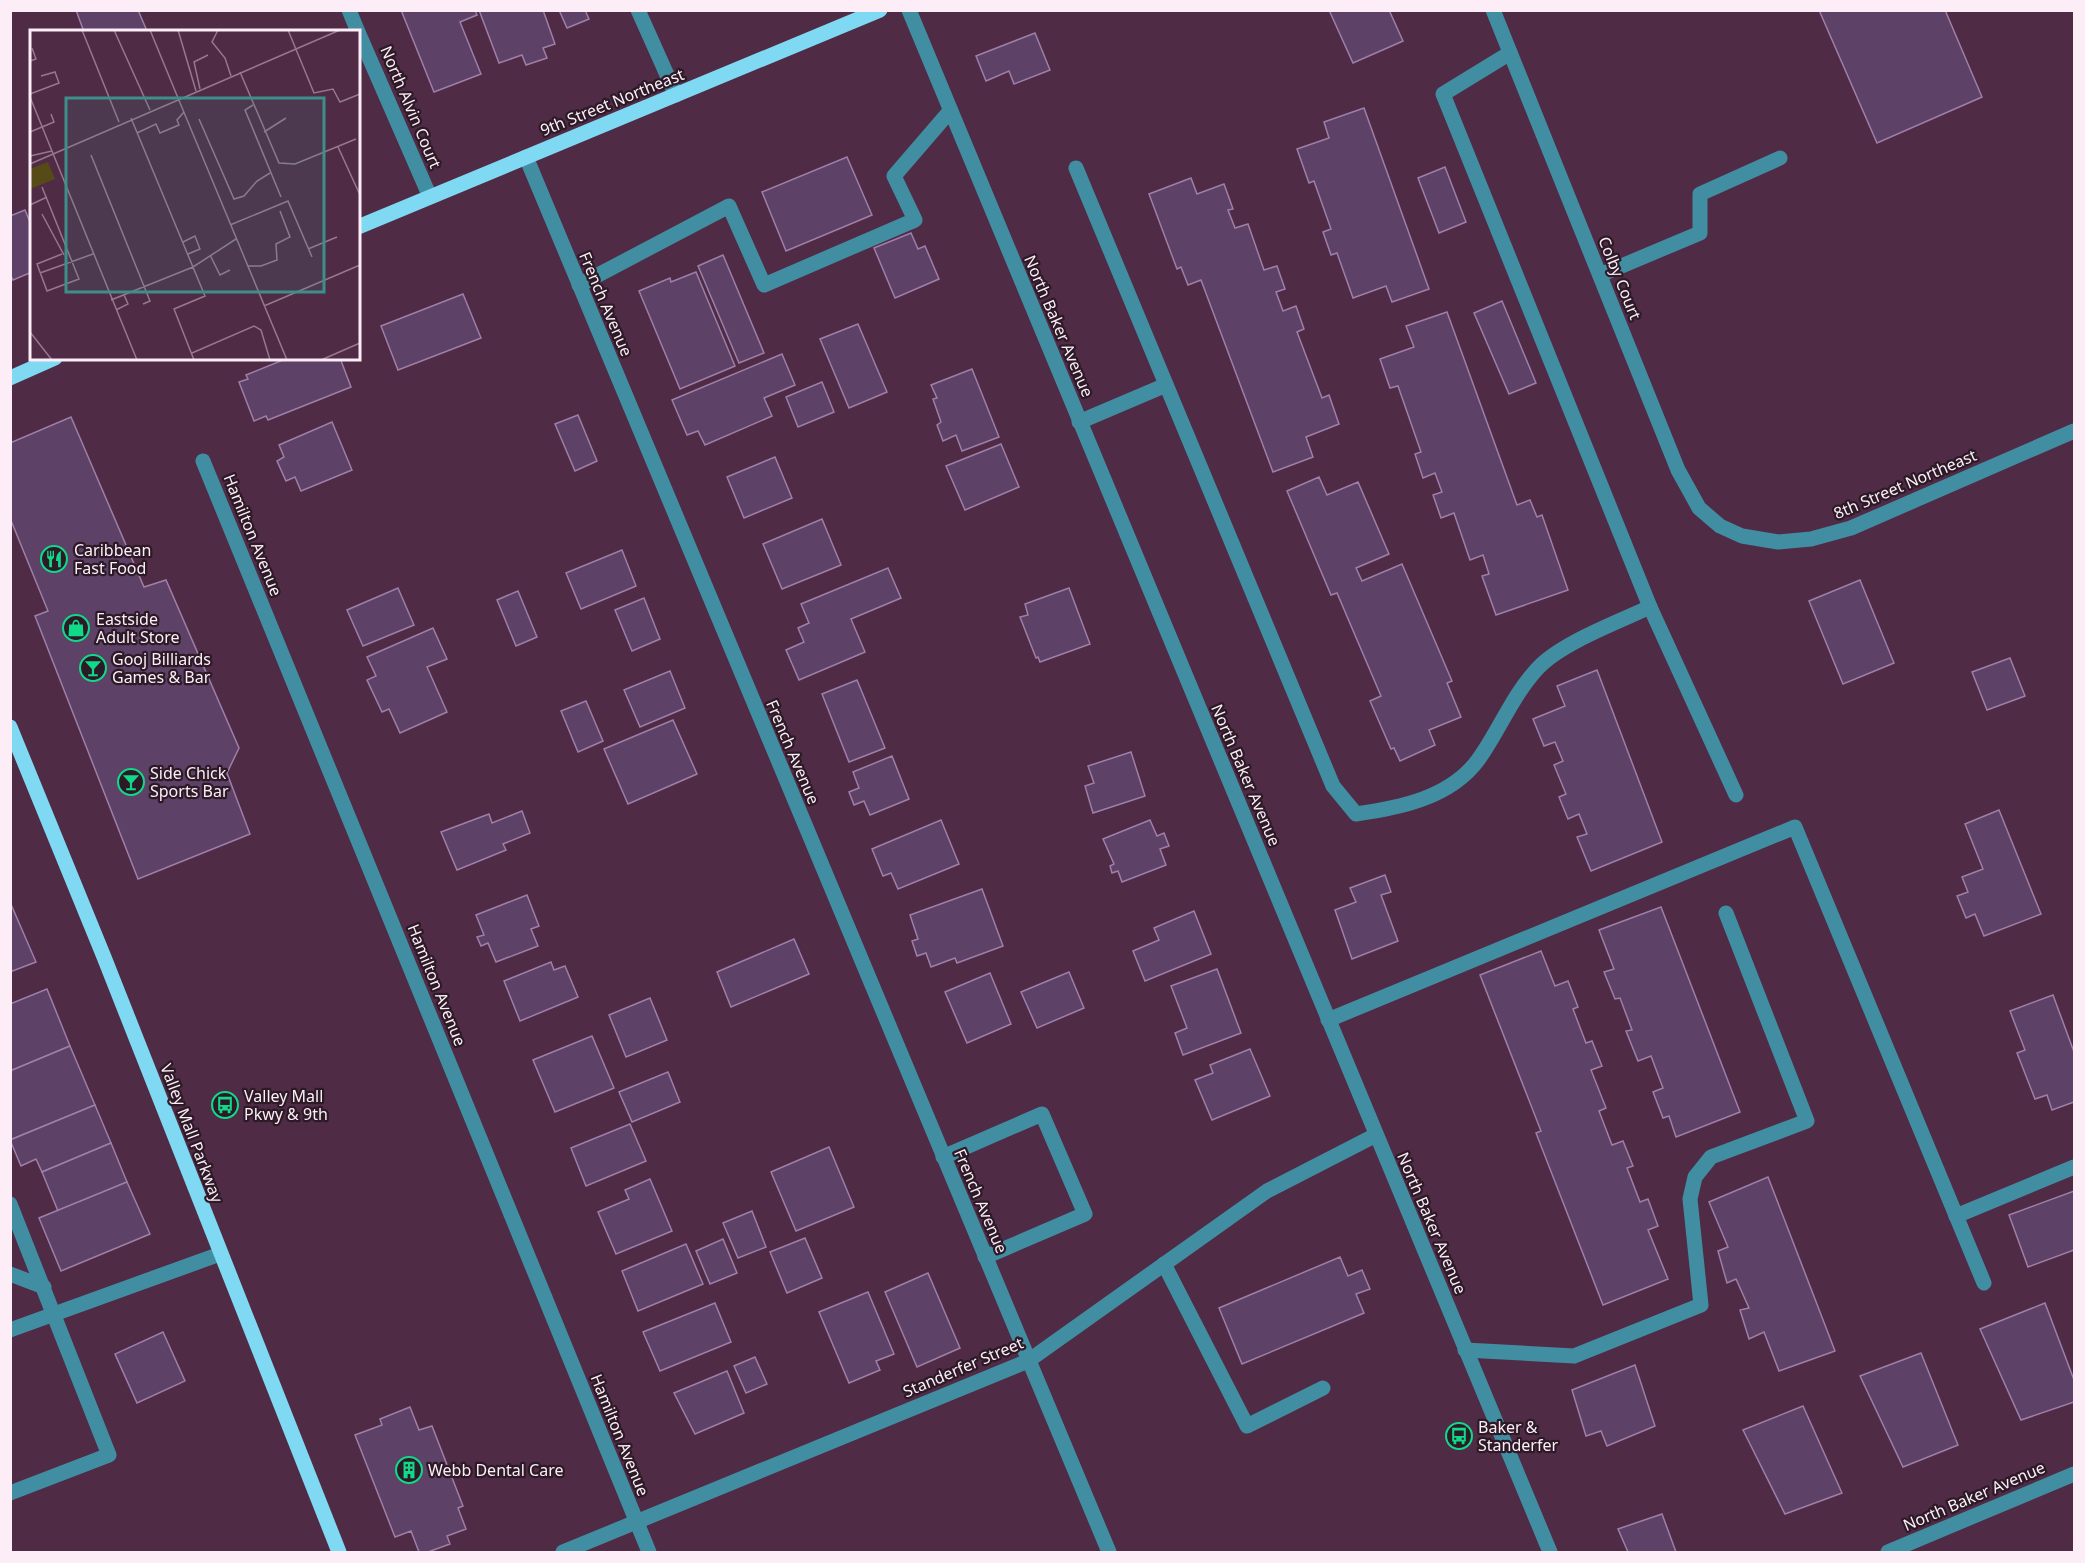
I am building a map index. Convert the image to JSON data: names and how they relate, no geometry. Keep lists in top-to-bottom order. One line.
{"streets":{"main road":["9th Street Northeast","Valley Mall Parkway"],"street":["North Alvin Court","Colby Court","French Avenue","North Baker Avenue","8th Street Northeast","Hamilton Avenue","Standerfer Street"]},"crossings":[["9th Street Northeast","North Alvin Court"],["9th Street Northeast","French Avenue"],["Colby Court","8th Street Northeast"],["French Avenue","Standerfer Street"],["North Baker Avenue","Standerfer Street"],["Hamilton Avenue","Standerfer Street"]],"places":{"restaurant":["Caribbean Fast Food"],"shop":["Eastside Adult Store"],"bar":["Gooj Billiards Games & Bar","Side Chick Sports Bar"],"bus stop":["Valley Mall Pkwy & 9th","Baker & Standerfer"],"building":["Webb Dental Care"]}}
